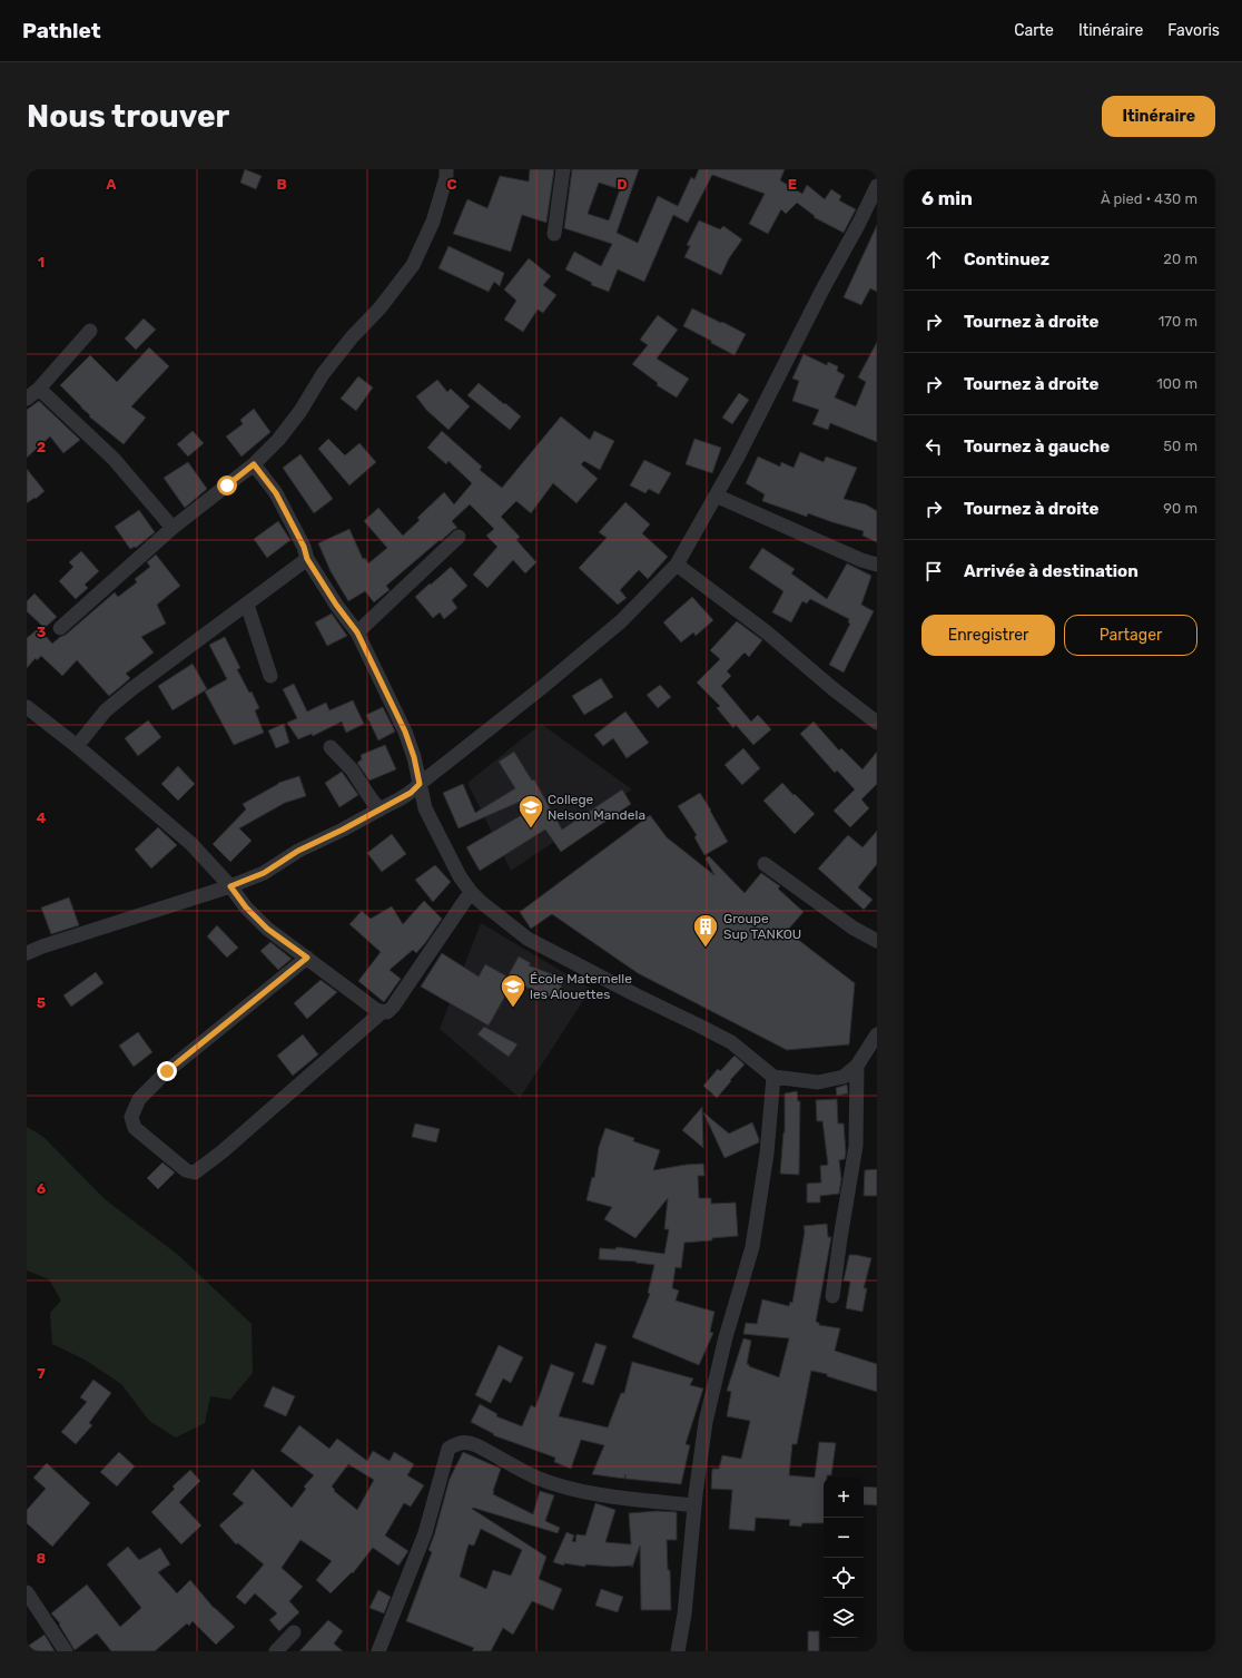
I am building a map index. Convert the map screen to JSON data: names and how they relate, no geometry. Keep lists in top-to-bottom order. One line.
{"places":{"school or university":["College Nelson Mandela","École Maternelle les Alouettes"],"building":["Groupe Sup TANKOU"]},"page":{"header":"Pathlet","nav":["Carte","Itinéraire","Favoris"],"buttons":["Itinéraire",["Enregistrer","Partager"]],"title":"Nous trouver","heading":["6 min","À pied · 430 m"],"list":[["Continuez","20 m"],["Tournez à droite","170 m"],["Tournez à droite","100 m"],["Tournez à gauche","50 m"],["Tournez à droite","90 m"],"Arrivée à destination"],"map_buttons":["+","−"]},"grid":{"columns":["A","B","C","D","E"],"rows":["1","2","3","4","5","6","7","8"]}}
